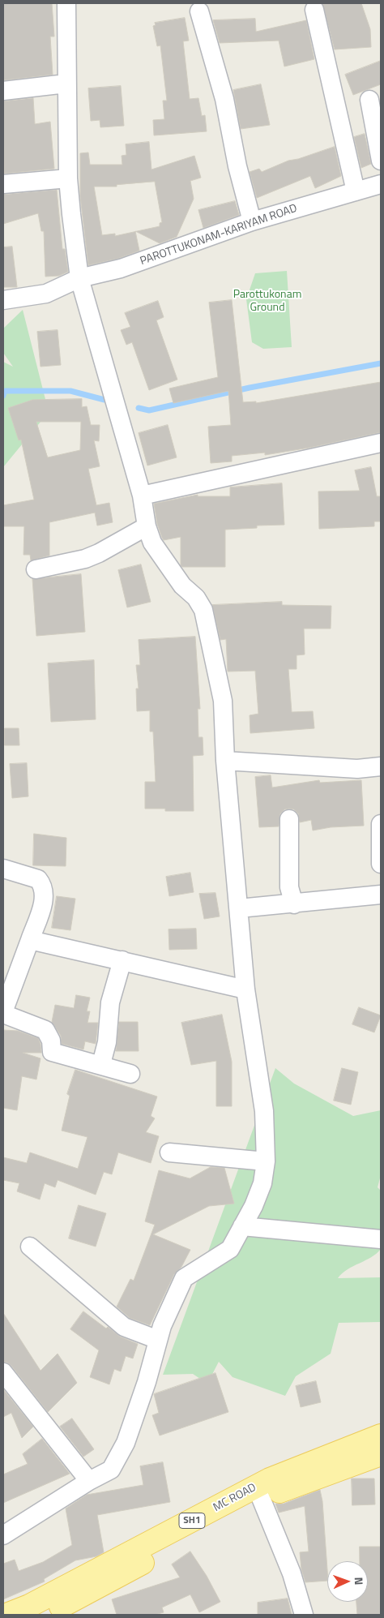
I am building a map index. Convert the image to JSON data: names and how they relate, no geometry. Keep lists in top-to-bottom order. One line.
{"streets":{"main road":["MC ROAD","SH1"],"street":["PAROTTUKONAM-KARIYAM ROAD"]},"parks":["Parottukonam Ground"],"north":"right"}
